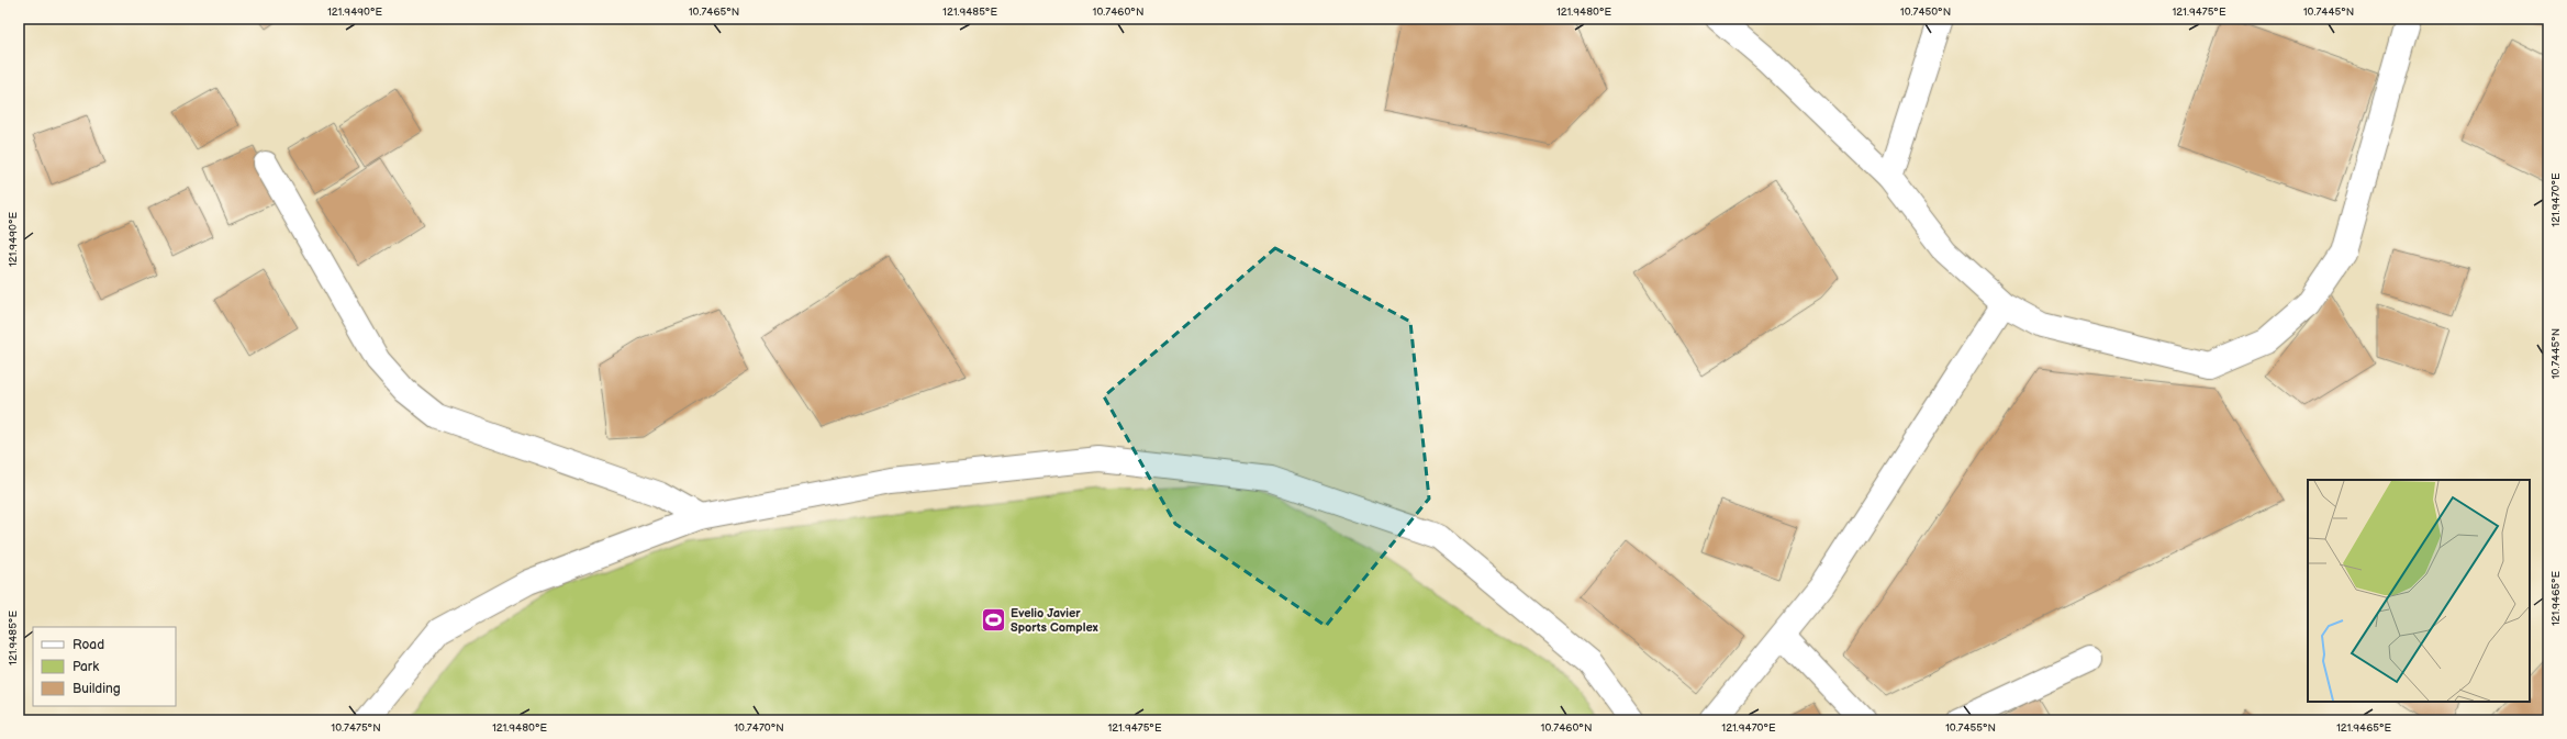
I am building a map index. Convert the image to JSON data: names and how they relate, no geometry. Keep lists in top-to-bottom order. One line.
{"places":{"sports":["Evelio Javier Sports Complex"]},"legend":["Road","Park","Building"],"coordinates":["121.9490°E","10.7465°N","121.9485°E","10.7460°N","121.9480°E","10.7450°N","121.9475°E","10.7445°N","121.9470°E","121.9465°E","10.7475°N","10.7470°N","10.7455°N"]}
